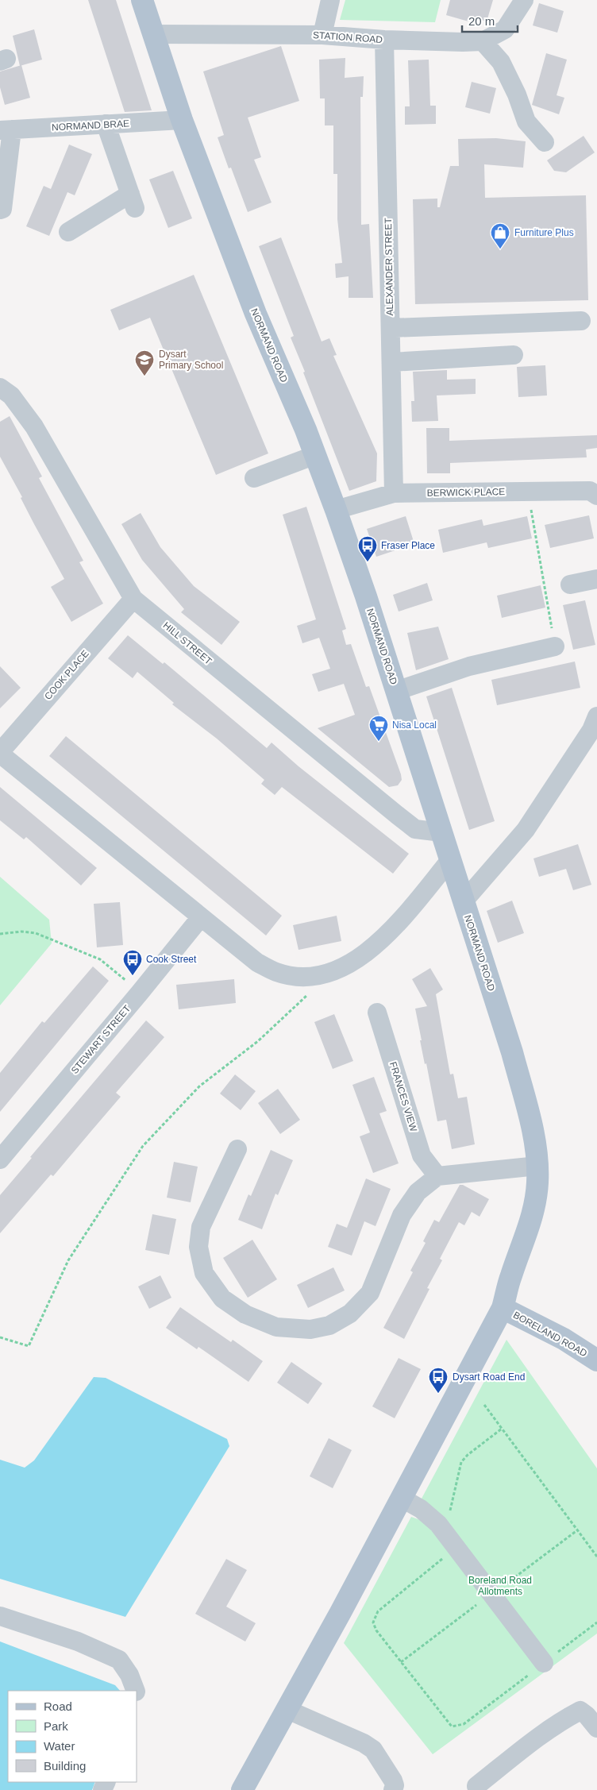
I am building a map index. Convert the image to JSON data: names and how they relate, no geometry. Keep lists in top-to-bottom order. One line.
{"streets":{"main road":["NORMAND ROAD","BORELAND ROAD"],"street":["STATION ROAD","NORMAND BRAE","ALEXANDER STREET","BERWICK PLACE","HILL STREET","COOK PLACE","STEWART STREET","FRANCES VIEW"]},"crossings":[["STATION ROAD","ALEXANDER STREET"],["STATION ROAD","NORMAND ROAD"],["NORMAND BRAE","NORMAND ROAD"],["ALEXANDER STREET","BERWICK PLACE"],["NORMAND ROAD","BERWICK PLACE"],["NORMAND ROAD","HILL STREET"],["NORMAND ROAD","BORELAND ROAD"],["HILL STREET","COOK PLACE"]],"parks":["Boreland Road Allotments"],"places":{"shop":["Furniture Plus"],"school or university":["Dysart Primary School"],"bus stop":["Fraser Place","Cook Street","Dysart Road End"],"supermarket":["Nisa Local"]},"legend":["Road","Park","Water","Building"],"scale_bar":"20 m"}
